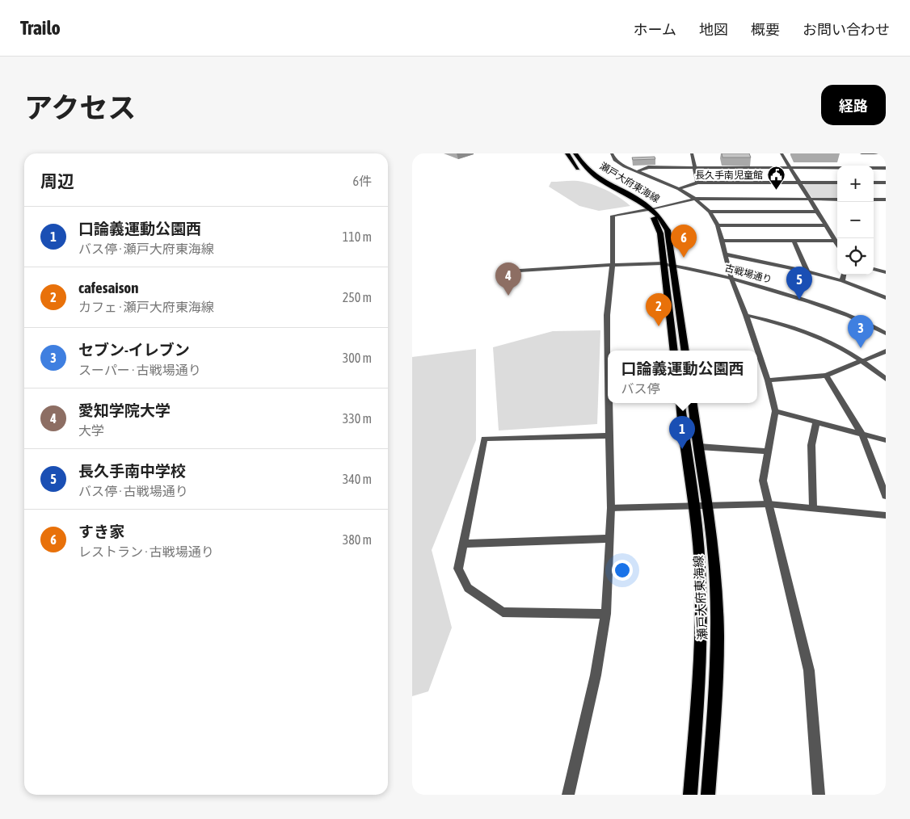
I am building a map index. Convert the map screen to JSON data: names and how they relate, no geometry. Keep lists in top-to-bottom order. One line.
{"streets":{"main road":["瀬戸大府東海線"],"street":["古戦場通り"]},"crossings":[["瀬戸大府東海線","古戦場通り"]],"places":{"public building":["長久手南児童館"]},"page":{"header":"Trailo","nav":["ホーム","地図","概要","お問い合わせ"],"title":"アクセス","buttons":"経路","heading":["周辺","6件"],"map_buttons":["+","−"],"list":[{"mark":"1","name":"口論義運動公園西","note":"バス停 · 瀬戸大府東海線","value":"110 m"},{"mark":"2","name":"cafesaison","note":"カフェ · 瀬戸大府東海線","value":"250 m"},{"mark":"3","name":"セブン-イレブン","note":"スーパー · 古戦場通り","value":"300 m"},{"mark":"4","name":"愛知学院大学","note":"大学","value":"330 m"},{"mark":"5","name":"長久手南中学校","note":"バス停 · 古戦場通り","value":"340 m"},{"mark":"6","name":"すき家","note":"レストラン · 古戦場通り","value":"380 m"}],"pins":["6","4","5","2","3","1"],"popup":["口論義運動公園西","バス停"]}}
